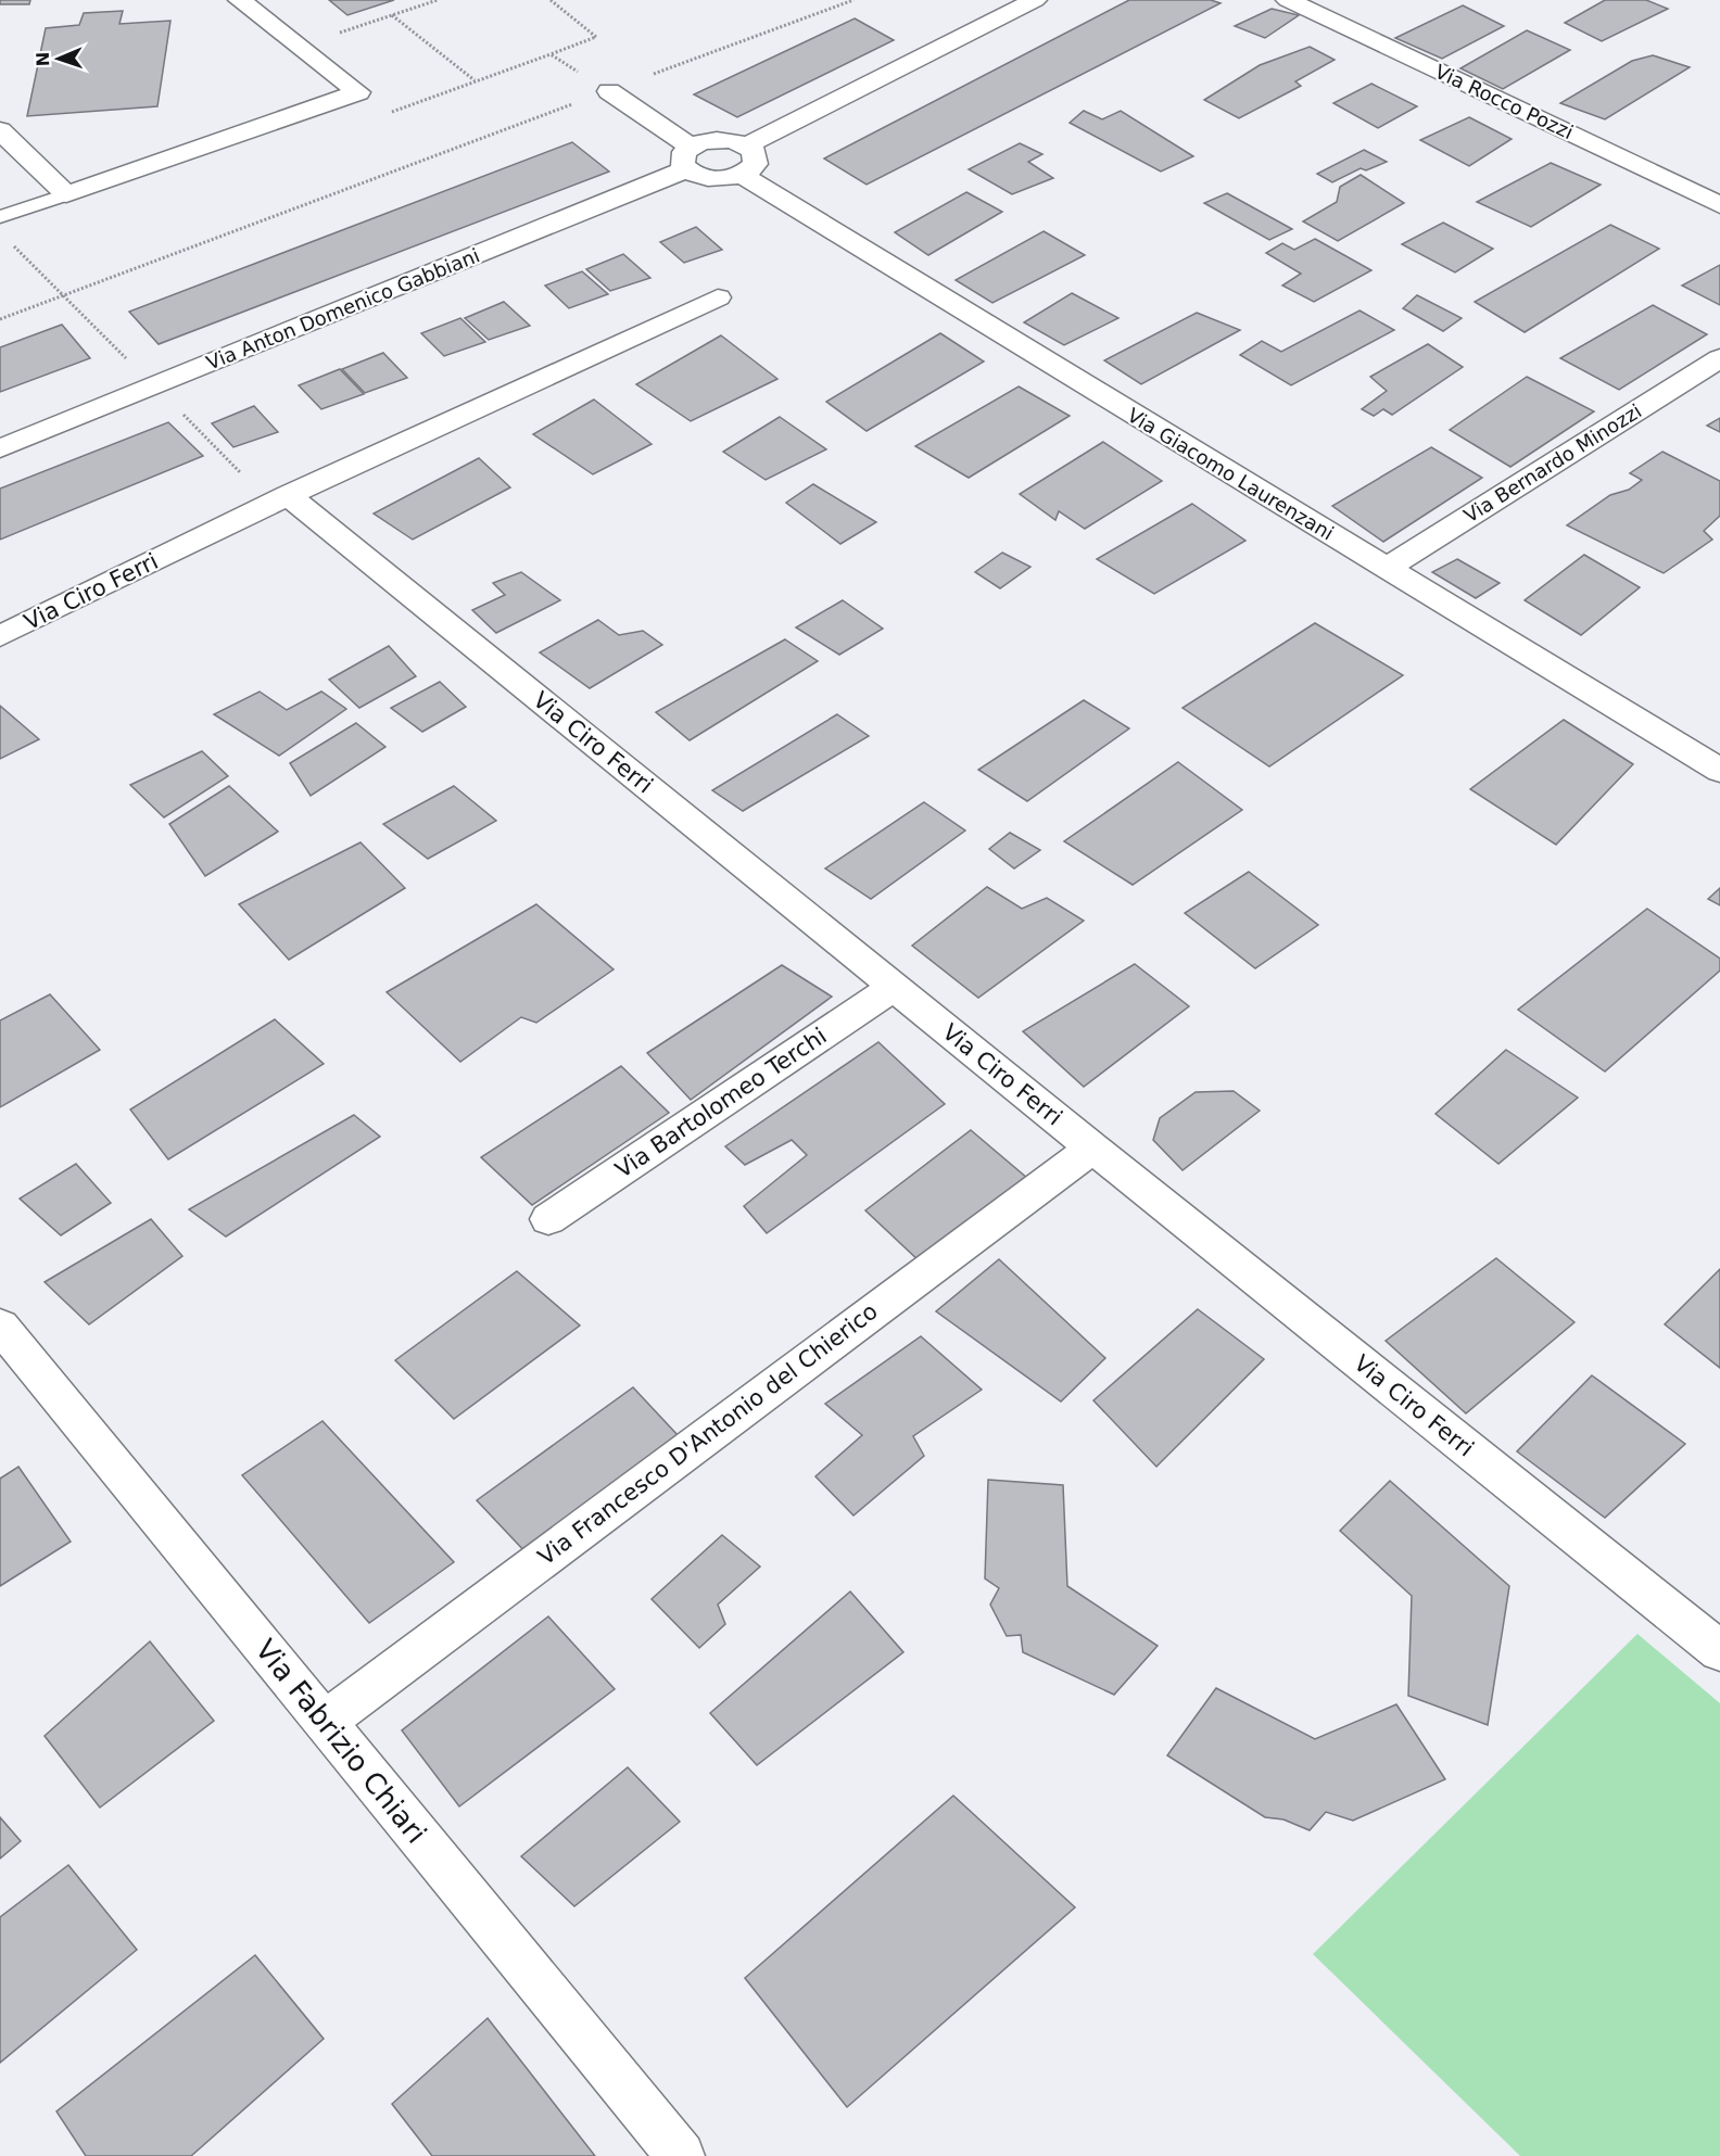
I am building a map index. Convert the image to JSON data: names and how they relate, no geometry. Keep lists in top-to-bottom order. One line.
{"streets":{"street":["Via Rocco Pozzi","Via Anton Domenico Gabbiani","Via Bernardo Minozzi","Via Giacomo Laurenzani","Via Ciro Ferri","Via Bartolomeo Terchi","Via Francesco D'Antonio del Chierico","Via Fabrizio Chiari"]},"crossings":[["Via Bernardo Minozzi","Via Giacomo Laurenzani"],["Via Ciro Ferri","Via Bartolomeo Terchi"],["Via Ciro Ferri","Via Francesco D'Antonio del Chierico"],["Via Francesco D'Antonio del Chierico","Via Fabrizio Chiari"]],"north":"left"}
